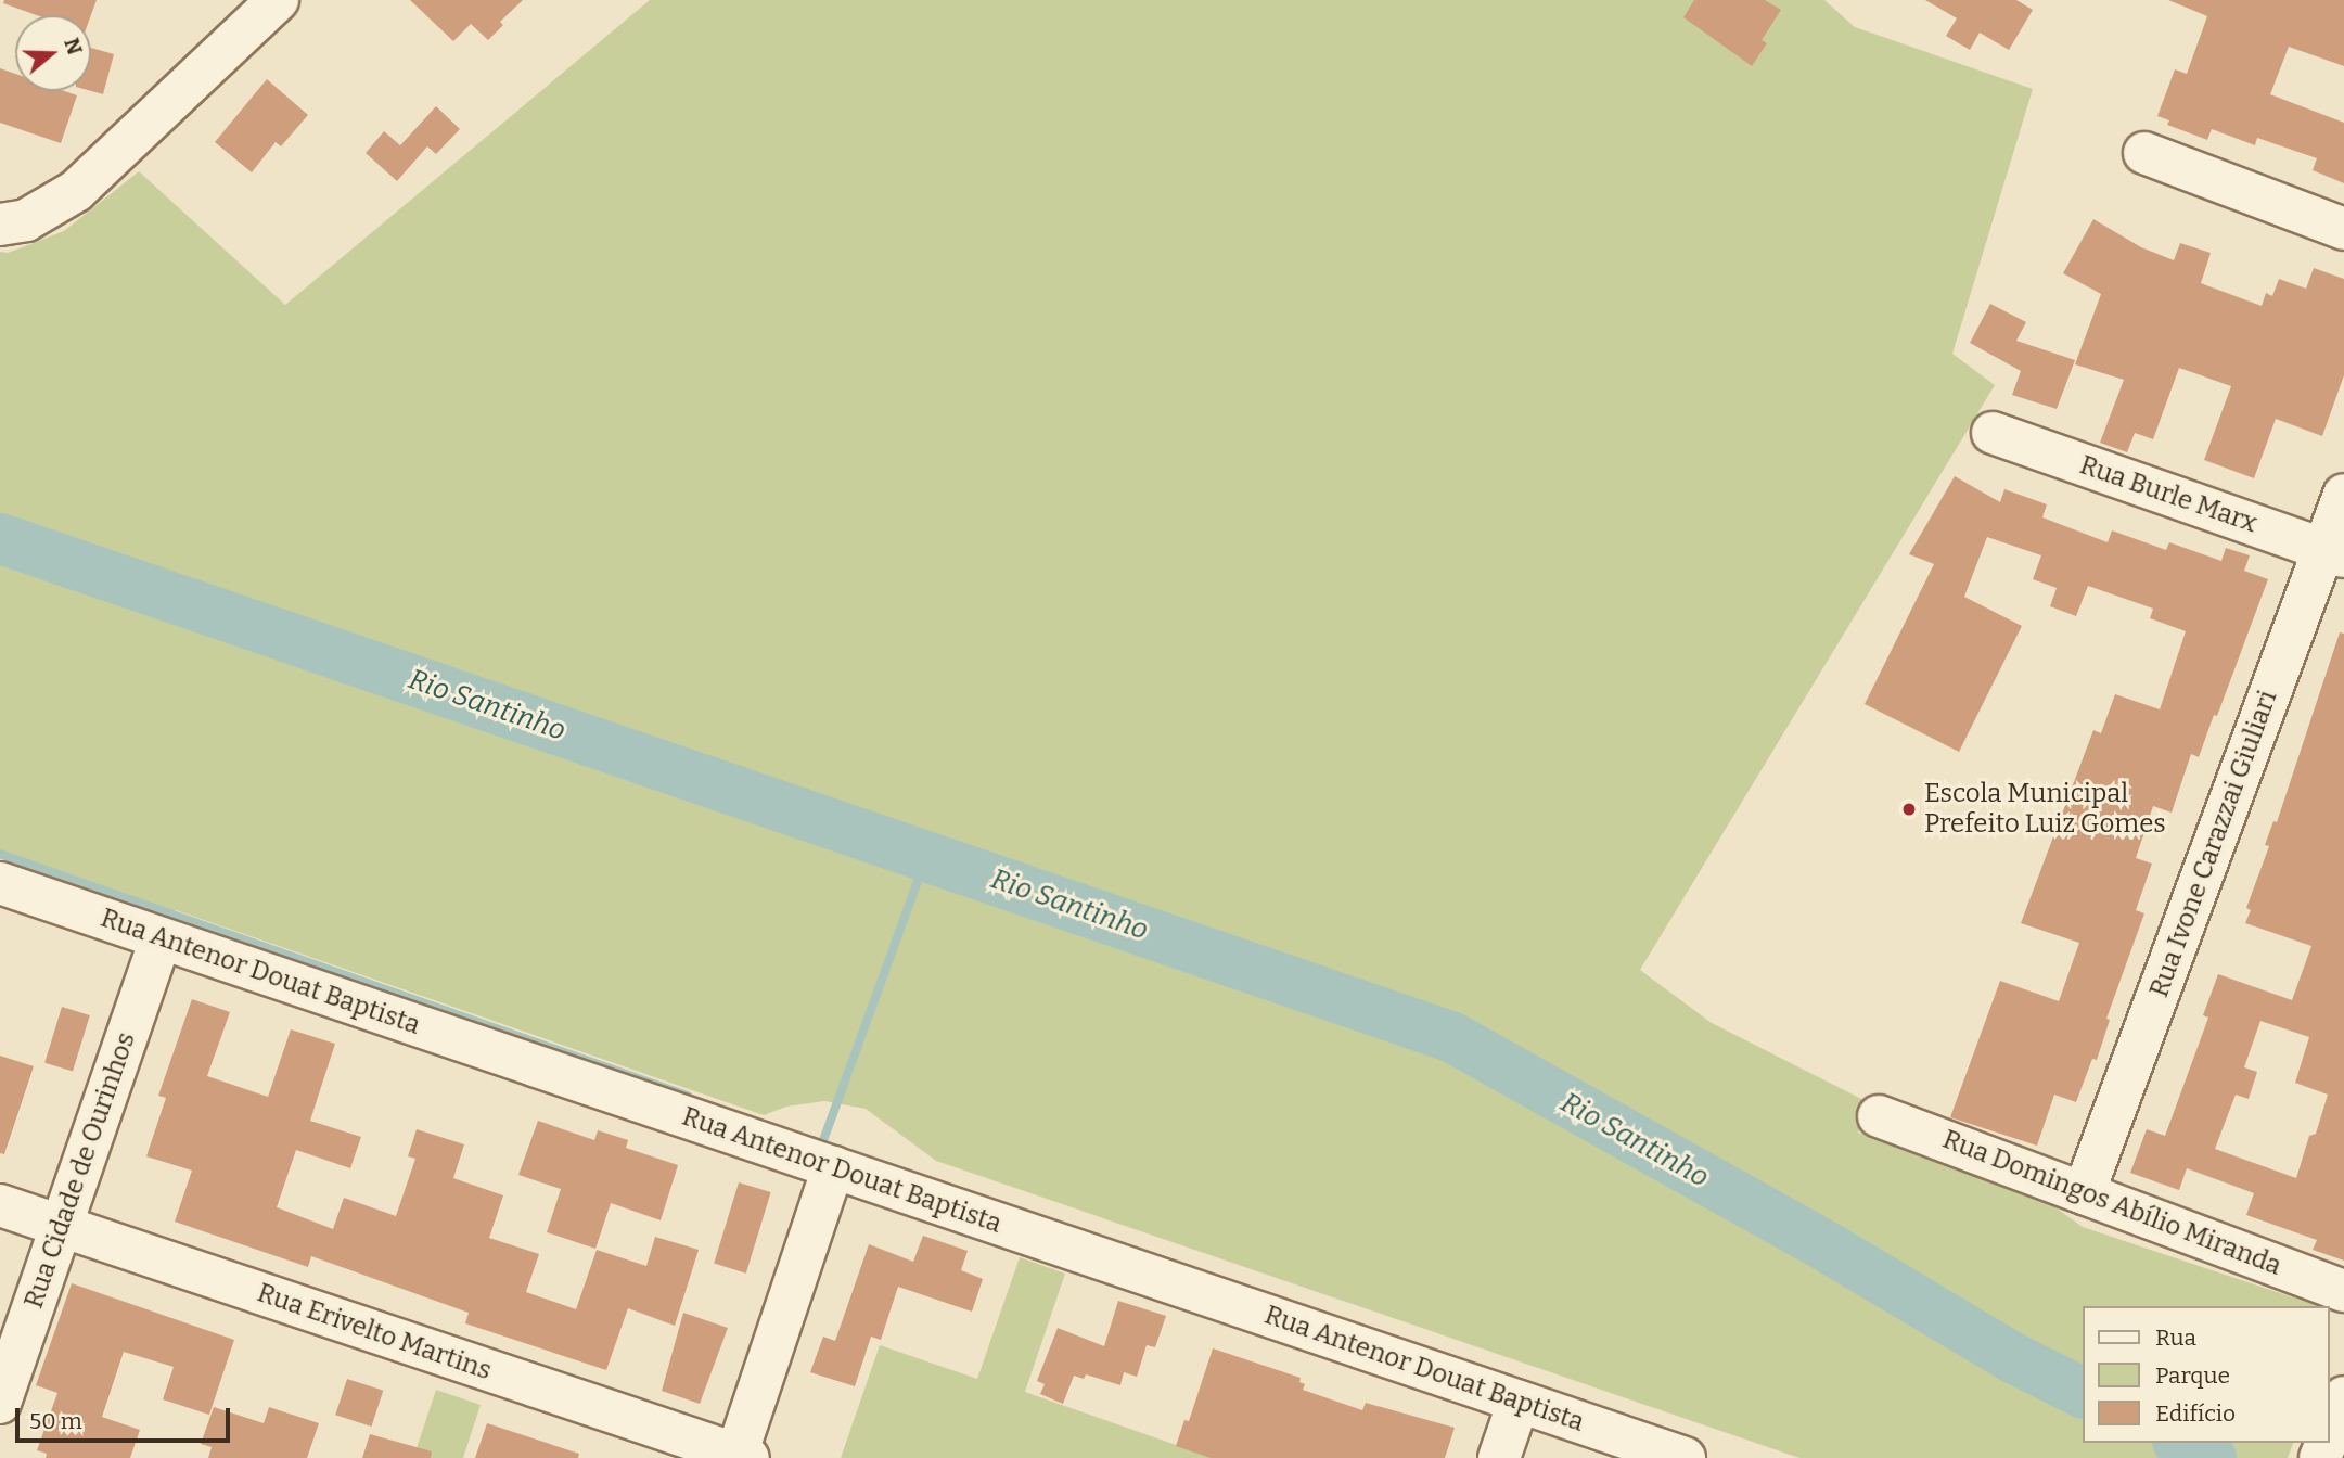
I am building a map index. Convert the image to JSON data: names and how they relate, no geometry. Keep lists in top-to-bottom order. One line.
{"streets":{"street":["Rua Burle Marx","Rua Ivone Carazzai Giuliari","Rua Antenor Douat Baptista","Rua Cidade de Ourinhos","Rua Domingos Abílio Miranda","Rua Erivelto Martins"]},"crossings":[["Rua Burle Marx","Rua Ivone Carazzai Giuliari"],["Rua Ivone Carazzai Giuliari","Rua Domingos Abílio Miranda"],["Rua Antenor Douat Baptista","Rua Cidade de Ourinhos"],["Rua Cidade de Ourinhos","Rua Erivelto Martins"]],"water":["Rio Santinho"],"places":["Escola Municipal Prefeito Luiz Gomes"],"legend":["Rua","Parque","Edifício"],"scale_bar":"50 m","north":"right"}
